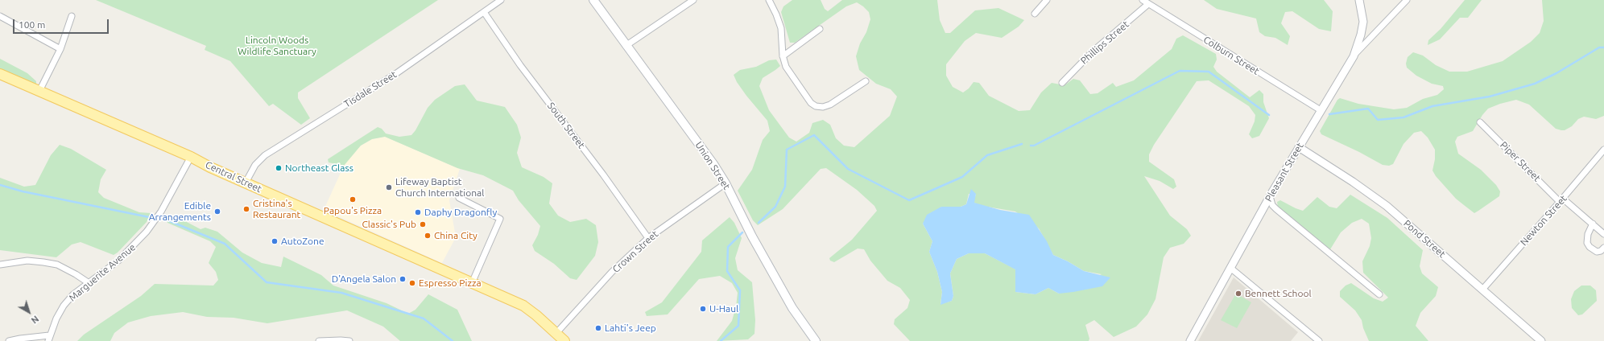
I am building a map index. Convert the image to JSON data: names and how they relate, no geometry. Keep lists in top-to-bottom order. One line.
{"streets":{"main road":["Union Street","Central Street"],"street":["Phillips Street","Colburn Street","Tisdale Street","South Street","Piper Street","Pleasant Street","Newton Street","Pond Street","Crown Street","Marguerite Avenue"]},"crossings":[["Phillips Street","Colburn Street"],["Colburn Street","Pleasant Street"],["Tisdale Street","South Street"],["Tisdale Street","Central Street"],["South Street","Crown Street"],["Piper Street","Newton Street"],["Union Street","Crown Street"],["Pleasant Street","Pond Street"],["Central Street","Crown Street"],["Central Street","Marguerite Avenue"],["Newton Street","Pond Street"]],"parks":["Lincoln Woods Wildlife Sanctuary"],"places":["Northeast Glass","Lifeway Baptist Church International","Papou's Pizza","Cristina's Restaurant","Edible Arrangements","Daphy Dragonfly","Classic's Pub","China City","AutoZone","D'Angela Salon","Espresso Pizza","Bennett School","U-Haul","Lahti's Jeep"],"scale_bar":"100 m","north":"bottom right"}
